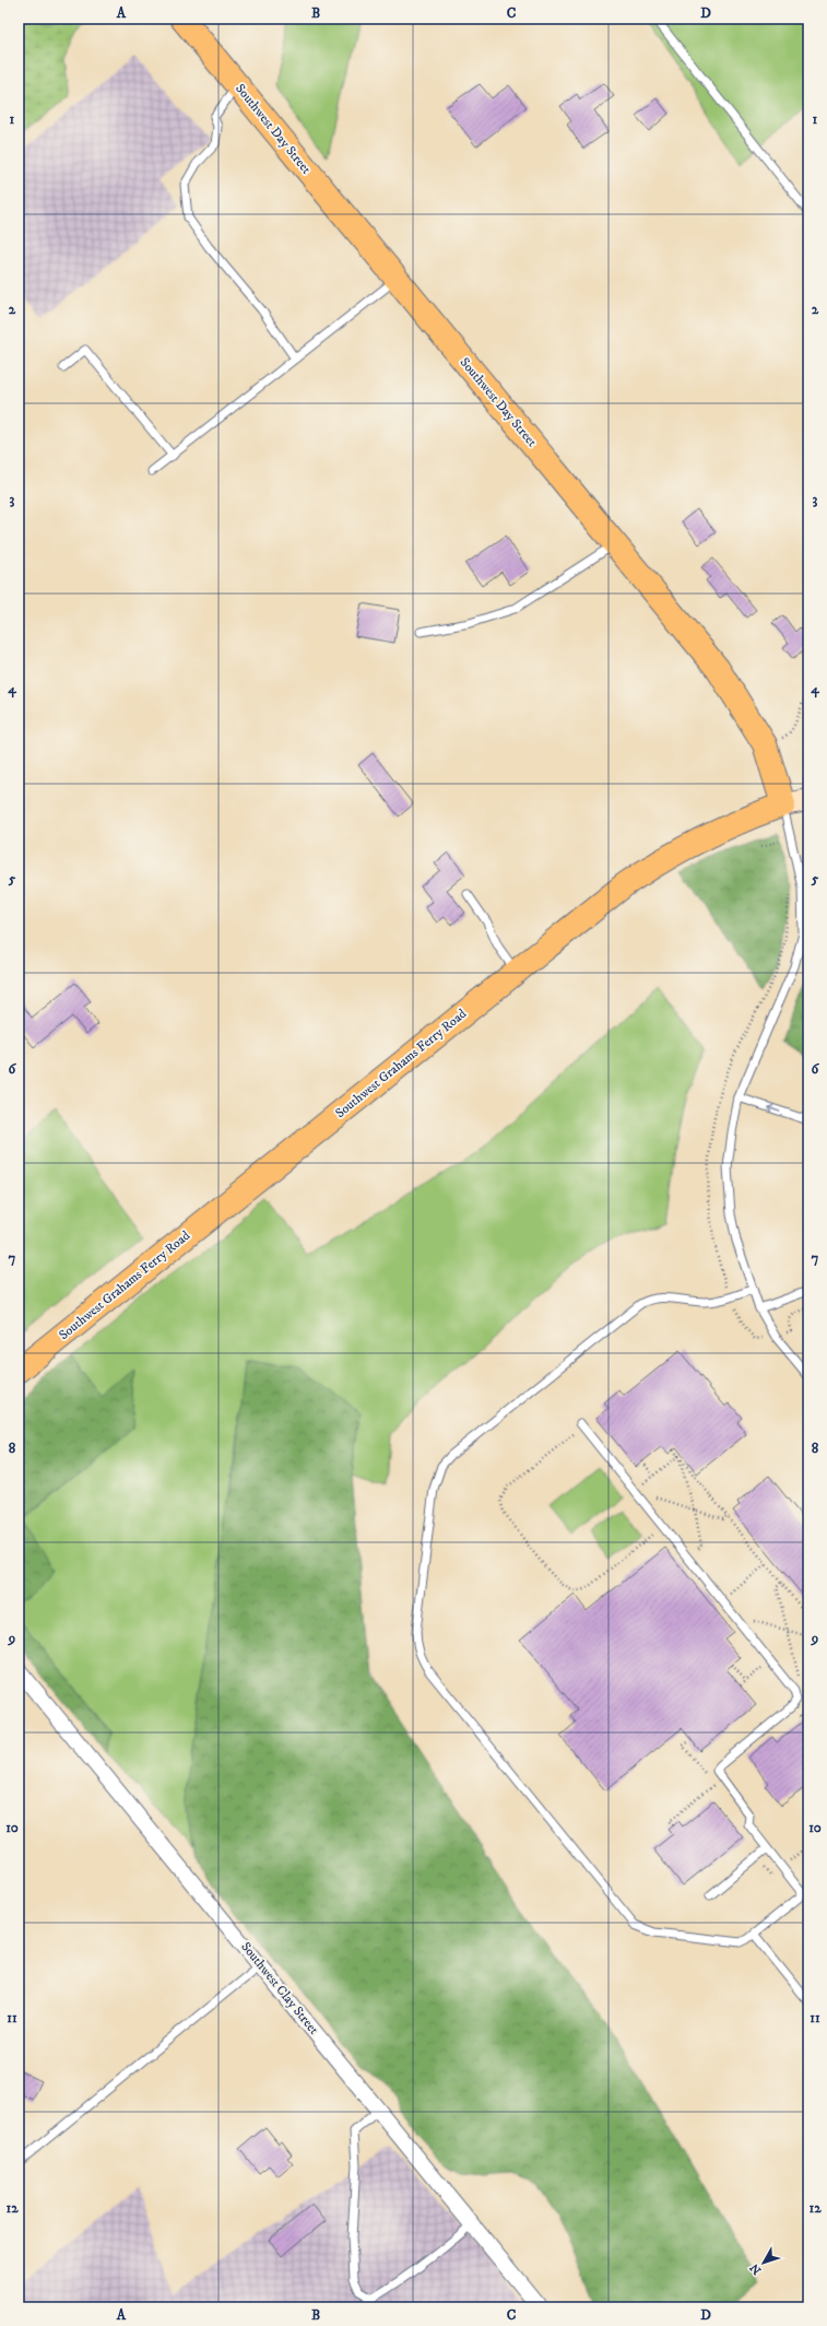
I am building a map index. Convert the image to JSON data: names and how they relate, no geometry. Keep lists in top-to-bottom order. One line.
{"streets":{"main road":["Southwest Day Street","Southwest Grahams Ferry Road"],"street":["Southwest Clay Street"]},"crossings":[["Southwest Day Street","Southwest Grahams Ferry Road"]],"north":"bottom left","grid":{"columns":["A","B","C","D"],"rows":["1","2","3","4","5","6","7","8","9","10","11","12"]}}
